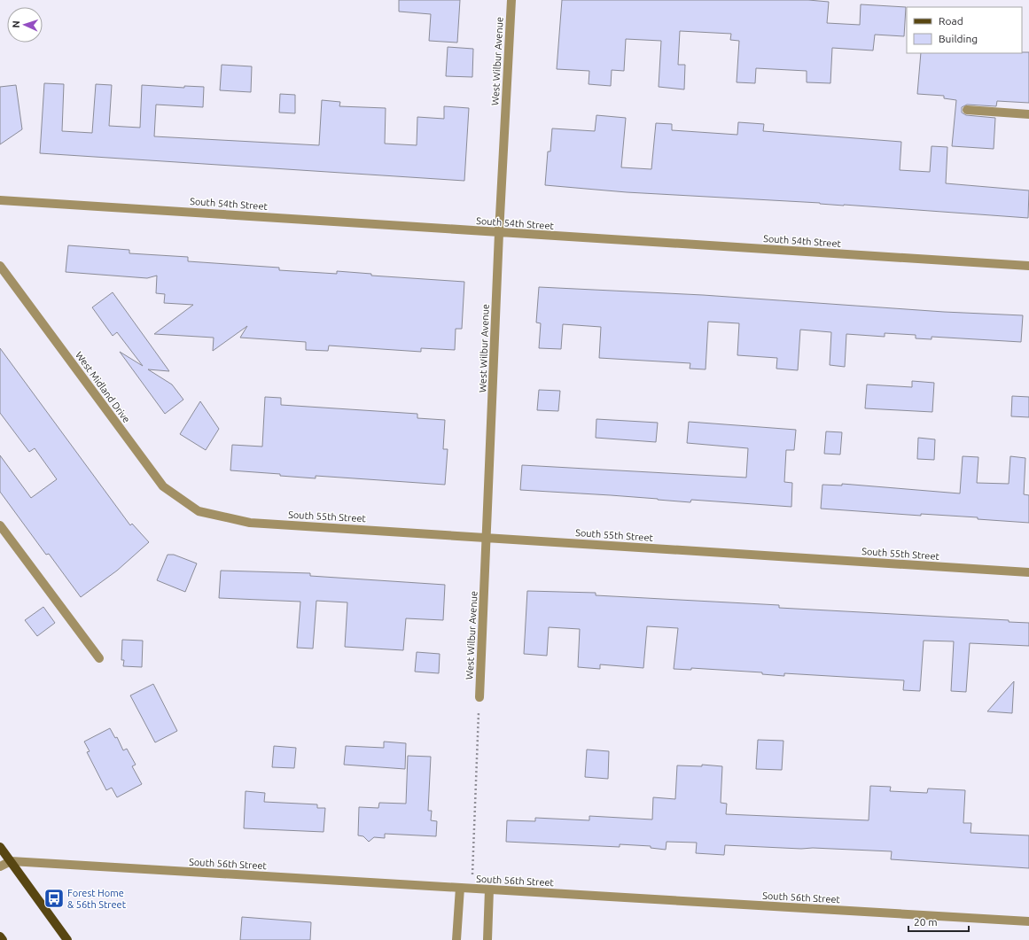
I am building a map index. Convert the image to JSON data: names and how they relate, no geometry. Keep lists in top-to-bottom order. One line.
{"streets":{"street":["West Wilbur Avenue","South 54th Street","West Midland Drive","South 55th Street","South 56th Street"]},"crossings":[["West Wilbur Avenue","South 54th Street"],["West Wilbur Avenue","South 55th Street"],["West Midland Drive","South 55th Street"]],"places":{"bus stop":["Forest Home & 56th Street"]},"legend":["Road","Building"],"scale_bar":"20 m","north":"left"}
